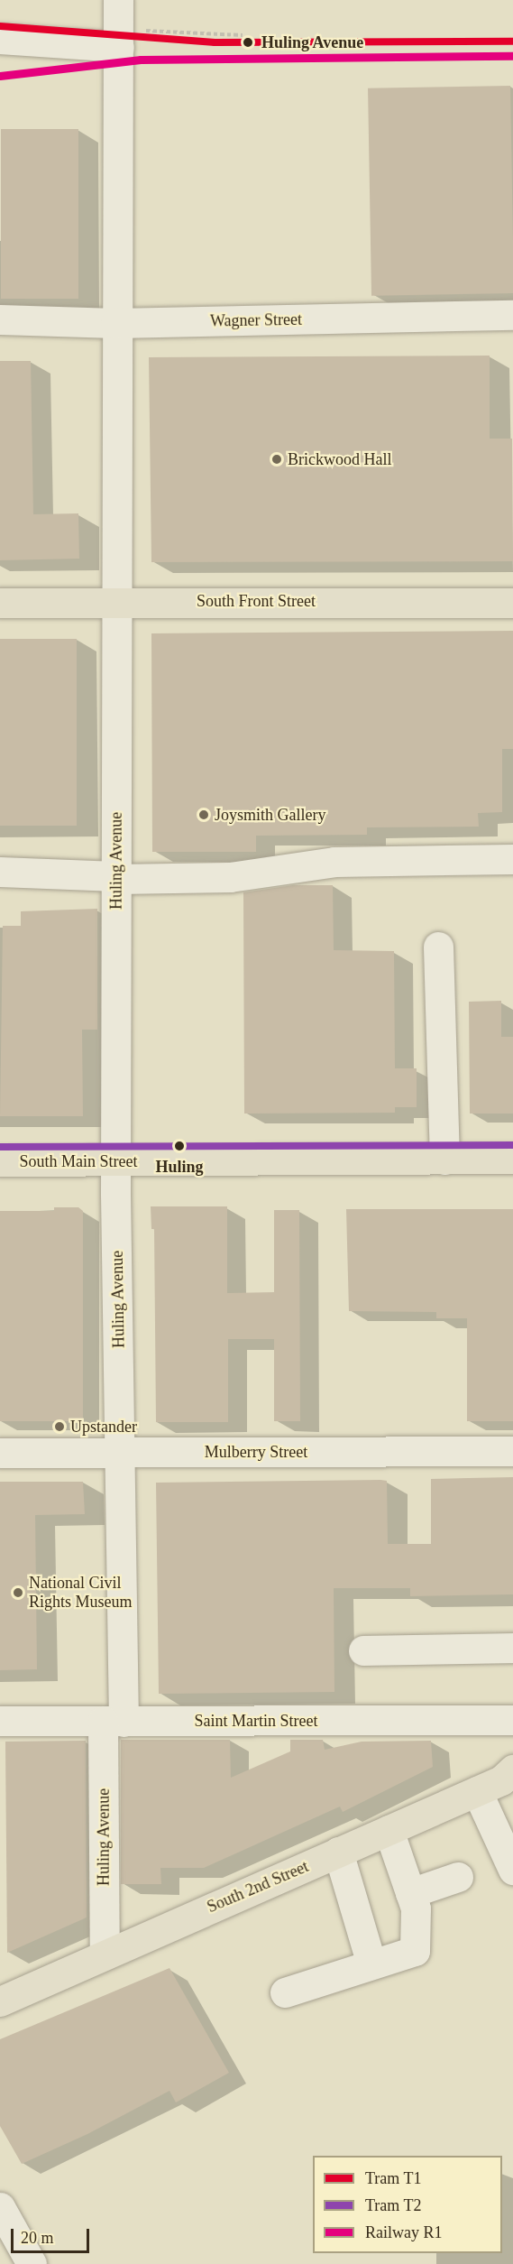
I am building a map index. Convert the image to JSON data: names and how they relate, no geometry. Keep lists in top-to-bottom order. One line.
{"streets":{"main road":["South Front Street","South Main Street","South 2nd Street"],"street":["Wagner Street","Huling Avenue","Mulberry Street","Saint Martin Street"]},"crossings":[["Wagner Street","Huling Avenue"],["South Front Street","Huling Avenue"],["Huling Avenue","South Main Street"],["Huling Avenue","Mulberry Street"],["Huling Avenue","Saint Martin Street"],["Huling Avenue","South 2nd Street"]],"places":["Huling Avenue","Brickwood Hall","Joysmith Gallery","Huling","Upstander","National Civil Rights Museum"],"lines":["tram line T1","rail line R1","tram line T2"],"legend":["Tram T1","Tram T2","Railway R1"],"scale_bar":"20 m"}
